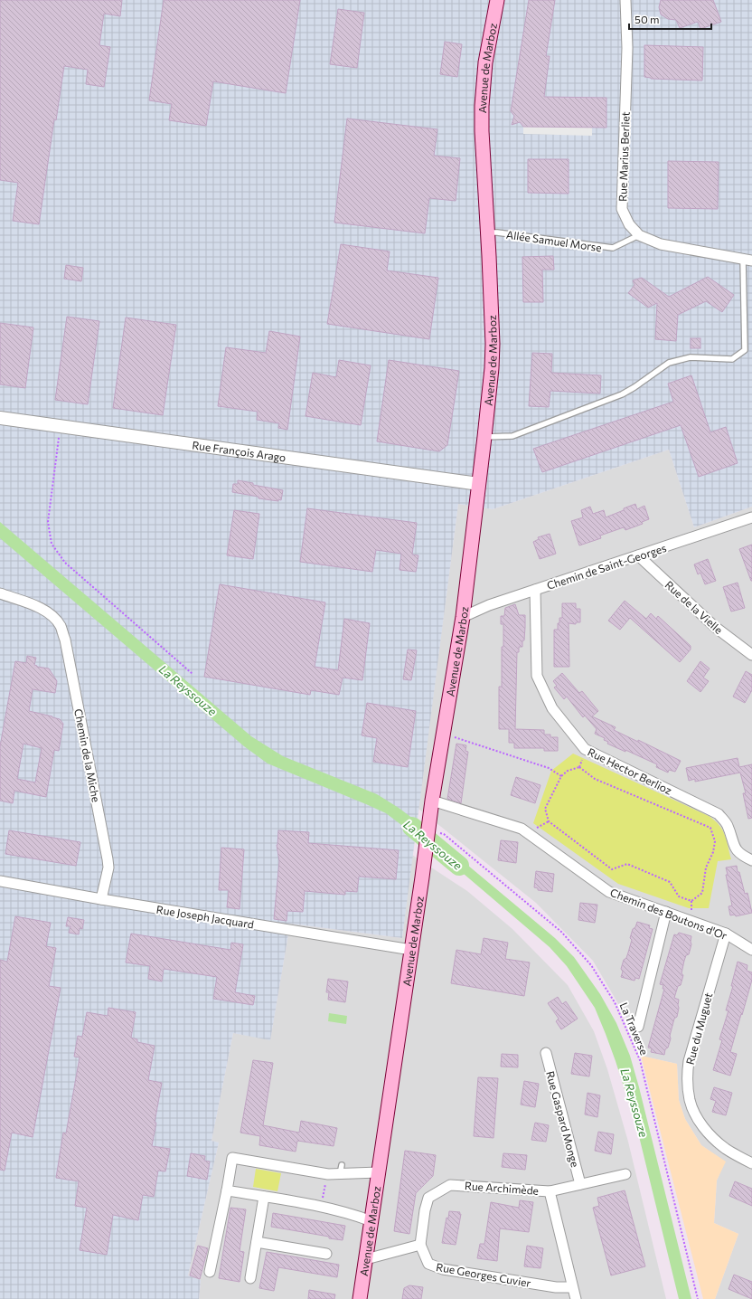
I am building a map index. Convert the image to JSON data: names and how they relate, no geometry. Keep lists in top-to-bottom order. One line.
{"streets":{"main road":["Avenue de Marboz"],"street":["Rue Marius Berliet","Rue François Arago","Chemin de Saint-Georges","Rue de la Vielle","Chemin de la Miche","Rue Hector Berlioz","Chemin des Boutons d'Or","Rue Joseph Jacquard","Rue du Muguet","Rue Gaspard Monge","Rue Archimède","Rue Georges Cuvier"],"lane":["Allée Samuel Morse"],"path":["La Traverse"]},"crossings":[["Avenue de Marboz","Allée Samuel Morse"],["Avenue de Marboz","Rue François Arago"],["Avenue de Marboz","Chemin de Saint-Georges"],["Avenue de Marboz","Chemin des Boutons d'Or"],["Avenue de Marboz","Rue Joseph Jacquard"],["Rue Marius Berliet","Allée Samuel Morse"],["Chemin de Saint-Georges","Rue de la Vielle"],["Chemin de Saint-Georges","Rue Hector Berlioz"],["Chemin de la Miche","Rue Joseph Jacquard"],["Chemin des Boutons d'Or","Rue du Muguet"],["Rue Gaspard Monge","Rue Archimède"],["Rue Archimède","Rue Georges Cuvier"]],"water":["La Reyssouze"],"scale_bar":"50 m"}
